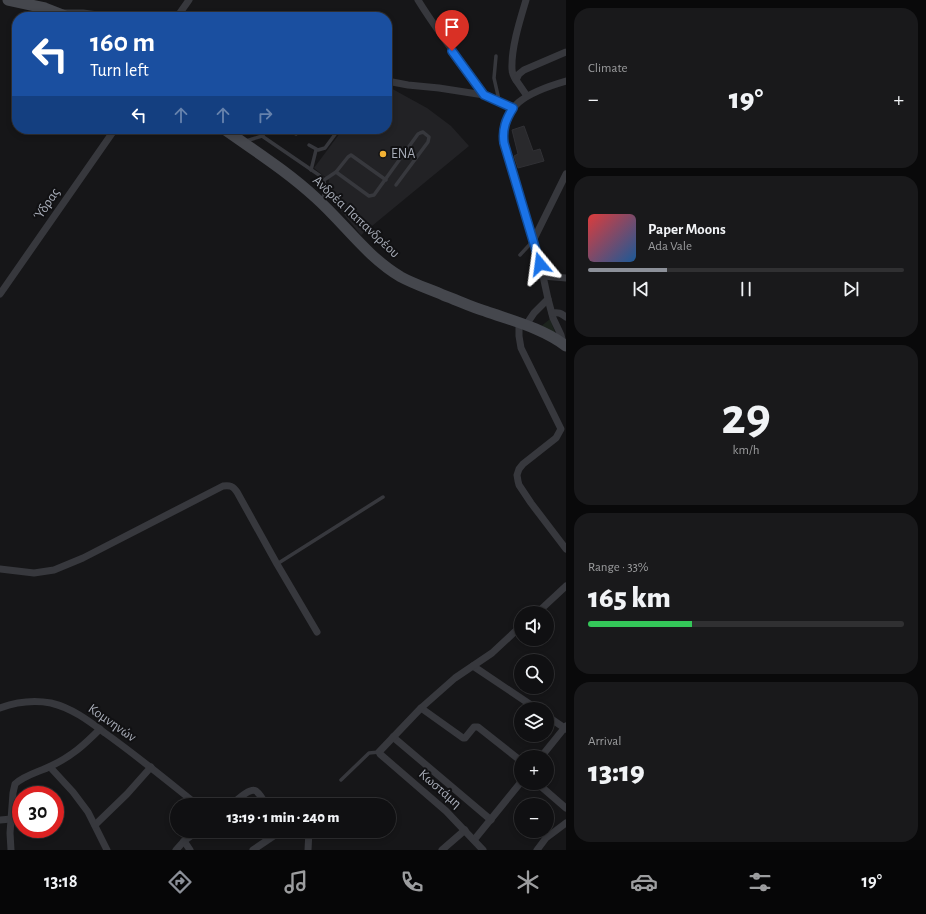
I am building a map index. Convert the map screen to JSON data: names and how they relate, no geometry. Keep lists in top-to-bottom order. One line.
{"streets":{"main road":["Ανδρέα Παπανδρέου"],"street":["Ύδρας","Κομνηνών","Κωστάμη"]},"places":["ΕΝΑ"],"page":{"tile":["Climate",["29","km/h"],["Range · 33%","165 km"],["Arrival","13:19"]],"turn":["160 m","Turn left"],"heat":["−","19°","+"],"song":["Paper Moons","Ada Vale"],"map_buttons":["+","−"],"limit":"30","trip":"13:19 · 1 min · 240 m","tabs":["13:18","19°"]}}
